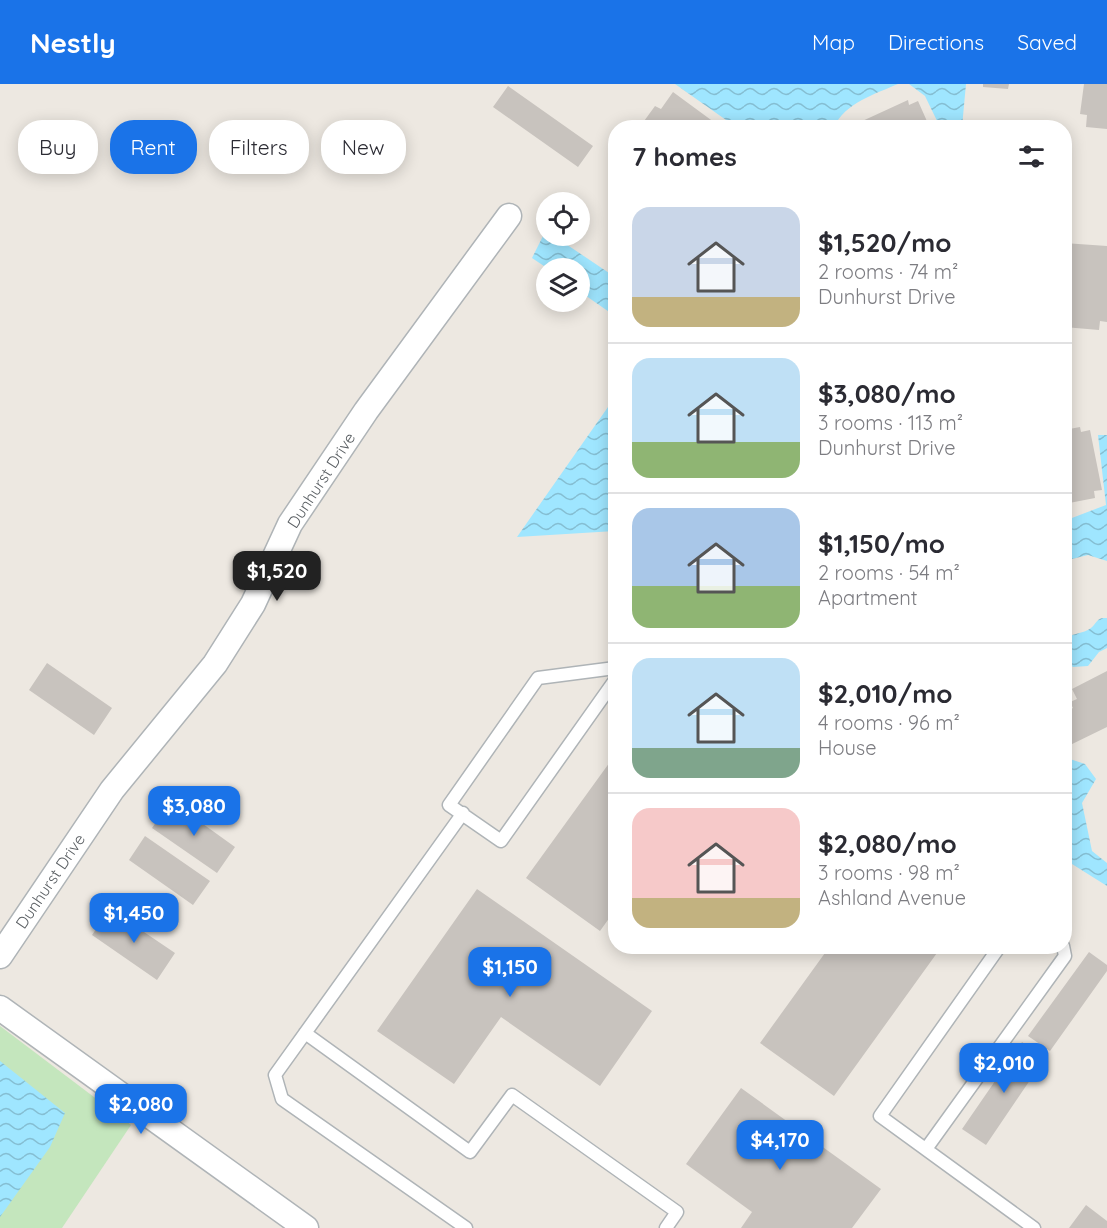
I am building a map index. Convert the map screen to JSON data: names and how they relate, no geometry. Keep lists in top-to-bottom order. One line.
{"streets":{"street":["Dunhurst Drive"]},"page":{"header":"Nestly","nav":["Map","Directions","Saved"],"chip":["Buy","Rent","Filters","New"],"heading":"7 homes","list":[{"name":"$1,520/mo","note":"2 rooms · 74 m² · Dunhurst Drive"},{"name":"$3,080/mo","note":"3 rooms · 113 m² · Dunhurst Drive"},{"name":"$1,150/mo","note":"2 rooms · 54 m² · Apartment"},{"name":"$2,010/mo","note":"4 rooms · 96 m² · House"},{"name":"$2,080/mo","note":"3 rooms · 98 m² · Ashland Avenue"}],"price":["$1,520","$3,080","$1,450","$1,150","$2,010","$2,080","$4,170"]}}
